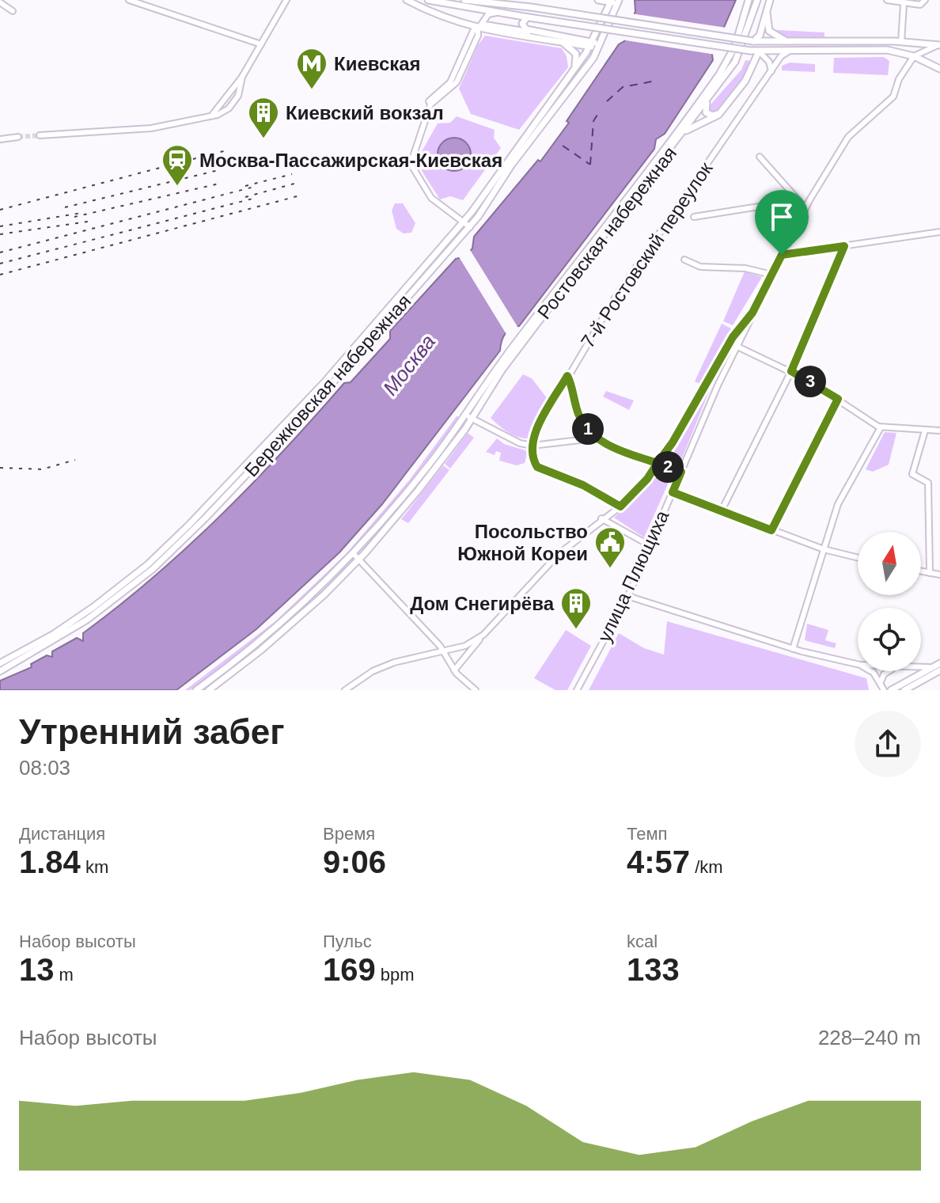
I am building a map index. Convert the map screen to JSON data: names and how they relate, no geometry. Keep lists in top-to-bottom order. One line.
{"streets":{"main road":["Ростовская набережная","Бережковская набережная"],"street":["7-й Ростовский переулок","улица Плющиха"]},"water":["Москва"],"places":{"metro station":["Киевская"],"building":["Киевский вокзал","Дом Снегирёва"],"station":["Москва-Пассажирская-Киевская"],"public building":["Посольство Южной Кореи"]},"north":"top","page":{"pins":["3","1","2"],"heading":["Утренний забег","08:03"],"stats":[["Дистанция","1.84 km"],["Время","9:06"],["Темп","4:57 /km"],["Набор высоты","13 m"],["Пульс","169 bpm"],["kcal","133"]],"chart":["Набор высоты","228–240 m"]}}
